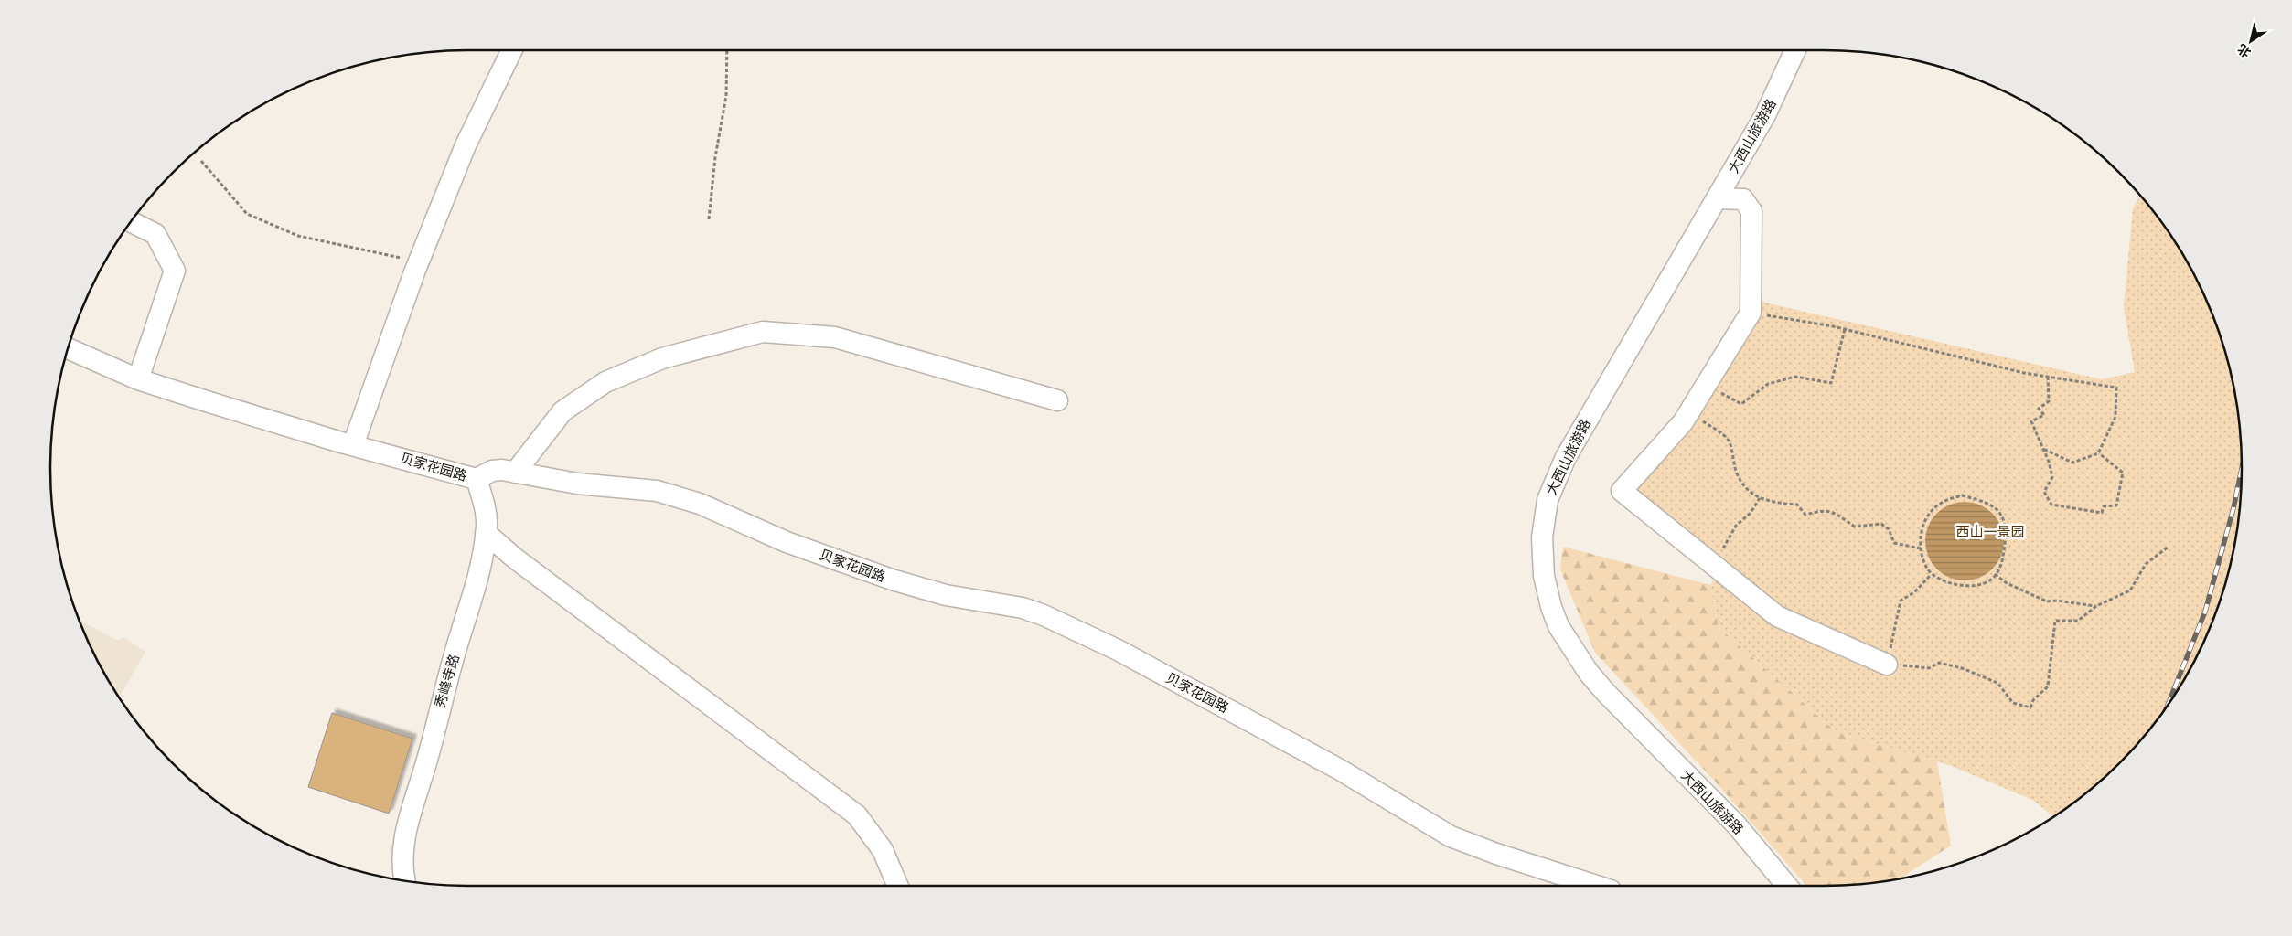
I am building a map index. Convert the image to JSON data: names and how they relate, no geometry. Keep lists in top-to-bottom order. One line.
{"streets":{"street":["大西山旅游路","贝家花园路","秀峰寺路"]},"crossings":[["贝家花园路","秀峰寺路"]],"parks":["西山一景园"],"north":"bottom left"}
